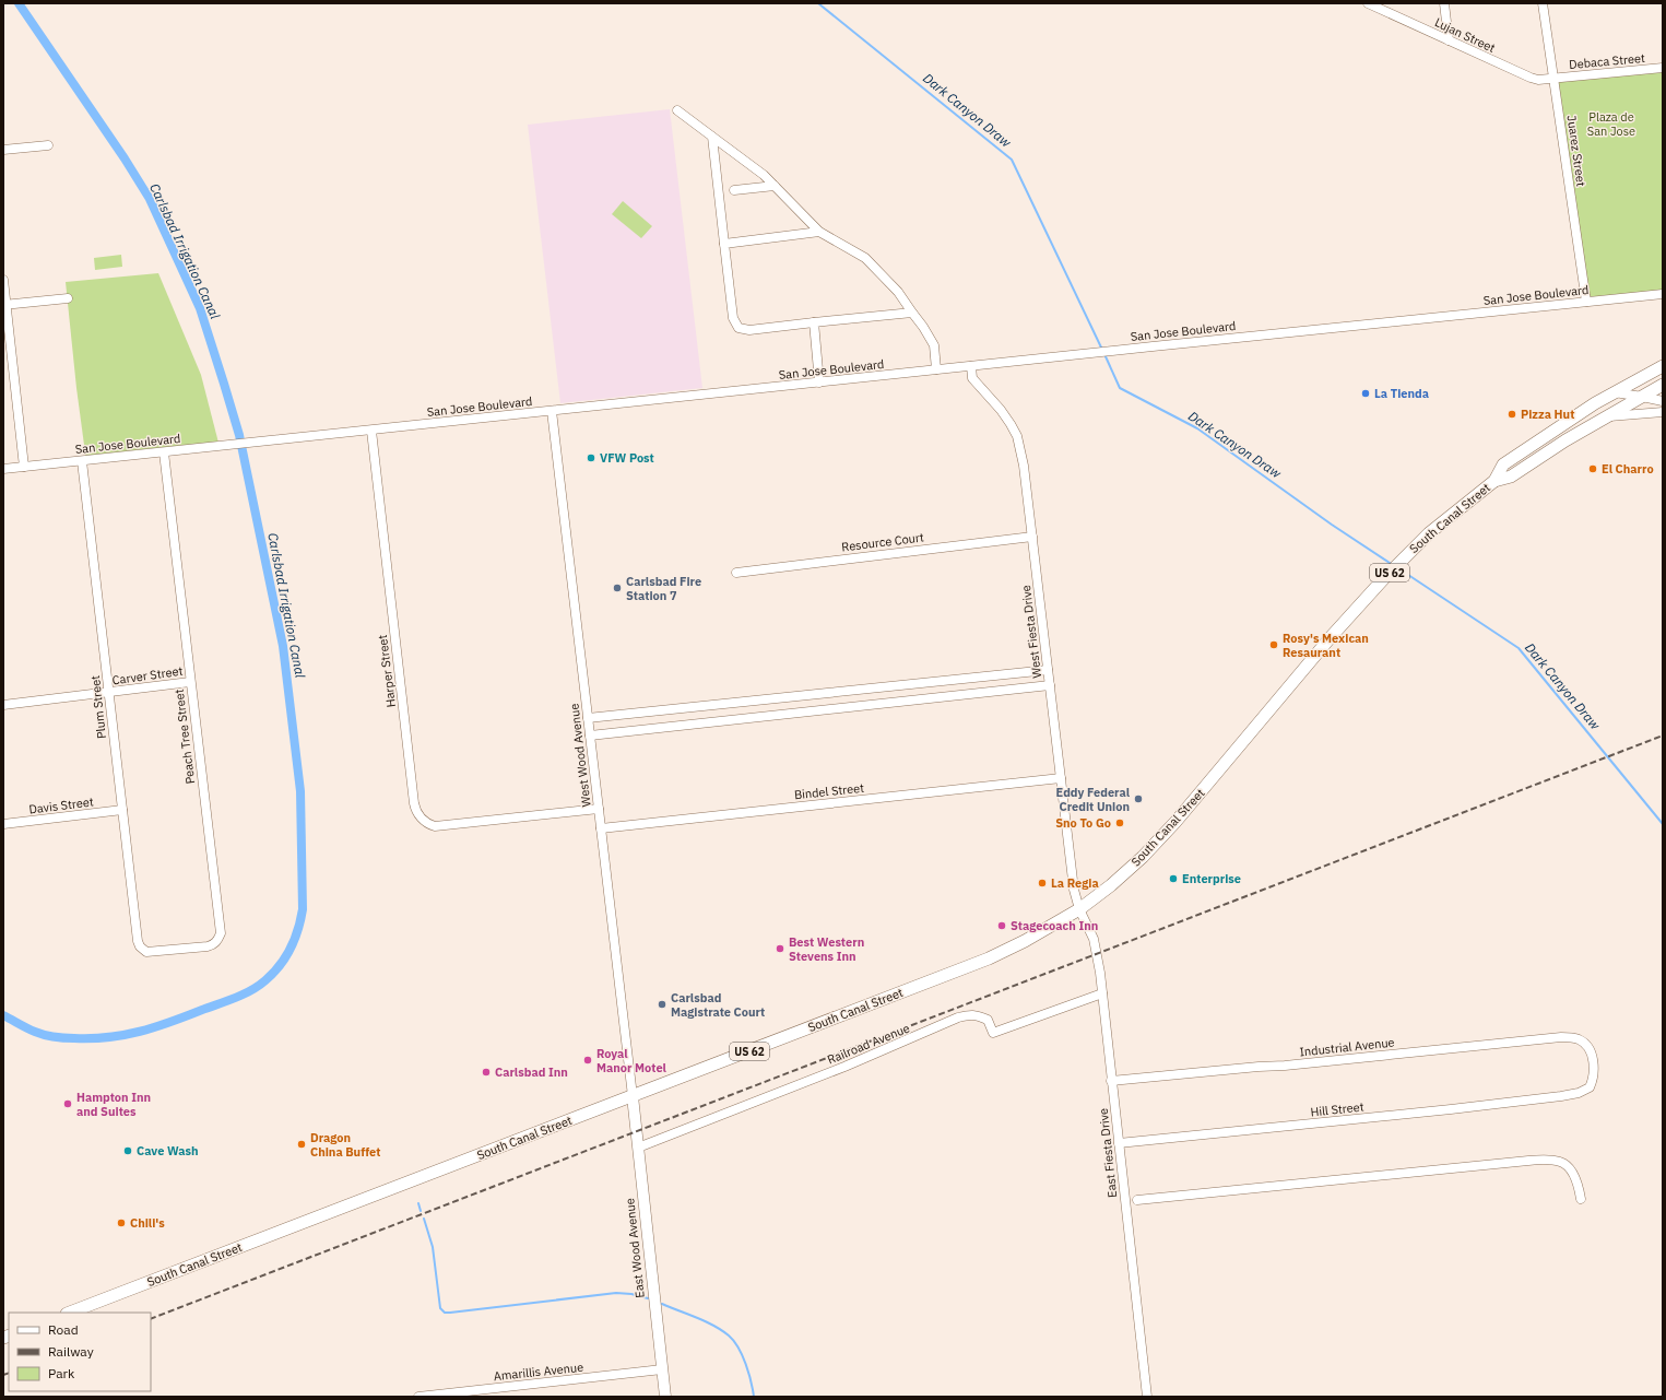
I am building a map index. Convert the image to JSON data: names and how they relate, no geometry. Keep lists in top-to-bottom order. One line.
{"streets":{"highway":["South Canal Street","US 62"],"main road":["East Wood Avenue"],"street":["Lujan Street","Debaca Street","Juarez Street","San Jose Boulevard","Resource Court","West Fiesta Drive","Harper Street","Carver Street","Plum Street","Peach Tree Street","West Wood Avenue","Bindel Street","Davis Street","Railroad Avenue","Industrial Avenue","Hill Street","East Fiesta Drive","Amarillis Avenue"]},"crossings":[["Lujan Street","Debaca Street"],["Lujan Street","Juarez Street"],["Debaca Street","Juarez Street"],["Juarez Street","San Jose Boulevard"],["San Jose Boulevard","West Fiesta Drive"],["San Jose Boulevard","Harper Street"],["San Jose Boulevard","Plum Street"],["San Jose Boulevard","Peach Tree Street"],["San Jose Boulevard","West Wood Avenue"],["South Canal Street","West Fiesta Drive"],["South Canal Street","West Wood Avenue"],["South Canal Street","East Fiesta Drive"],["South Canal Street","East Wood Avenue"],["Resource Court","West Fiesta Drive"],["West Fiesta Drive","Bindel Street"],["West Fiesta Drive","East Fiesta Drive"],["Harper Street","West Wood Avenue"],["Carver Street","Plum Street"],["Carver Street","Peach Tree Street"],["Plum Street","Peach Tree Street"],["Plum Street","Davis Street"],["West Wood Avenue","Bindel Street"],["West Wood Avenue","East Wood Avenue"],["Railroad Avenue","East Fiesta Drive"],["Railroad Avenue","East Wood Avenue"],["Industrial Avenue","Hill Street"],["Industrial Avenue","East Fiesta Drive"],["Hill Street","East Fiesta Drive"],["East Wood Avenue","Amarillis Avenue"]],"water":["Dark Canyon Draw","Carlsbad Irrigation Canal"],"parks":["Plaza de San Jose"],"places":["La Tienda","Pizza Hut","VFW Post","El Charro","Carlsbad Fire Station 7","Rosy's Mexican Resaurant","Eddy Federal Credit Union","Sno To Go","Enterprise","La Regia","Stagecoach Inn","Best Western Stevens Inn","Carlsbad Magistrate Court","Royal Manor Motel","Carlsbad Inn","Hampton Inn and Suites","Dragon China Buffet","Cave Wash","Chili's"],"legend":["Road","Railway","Park"]}
